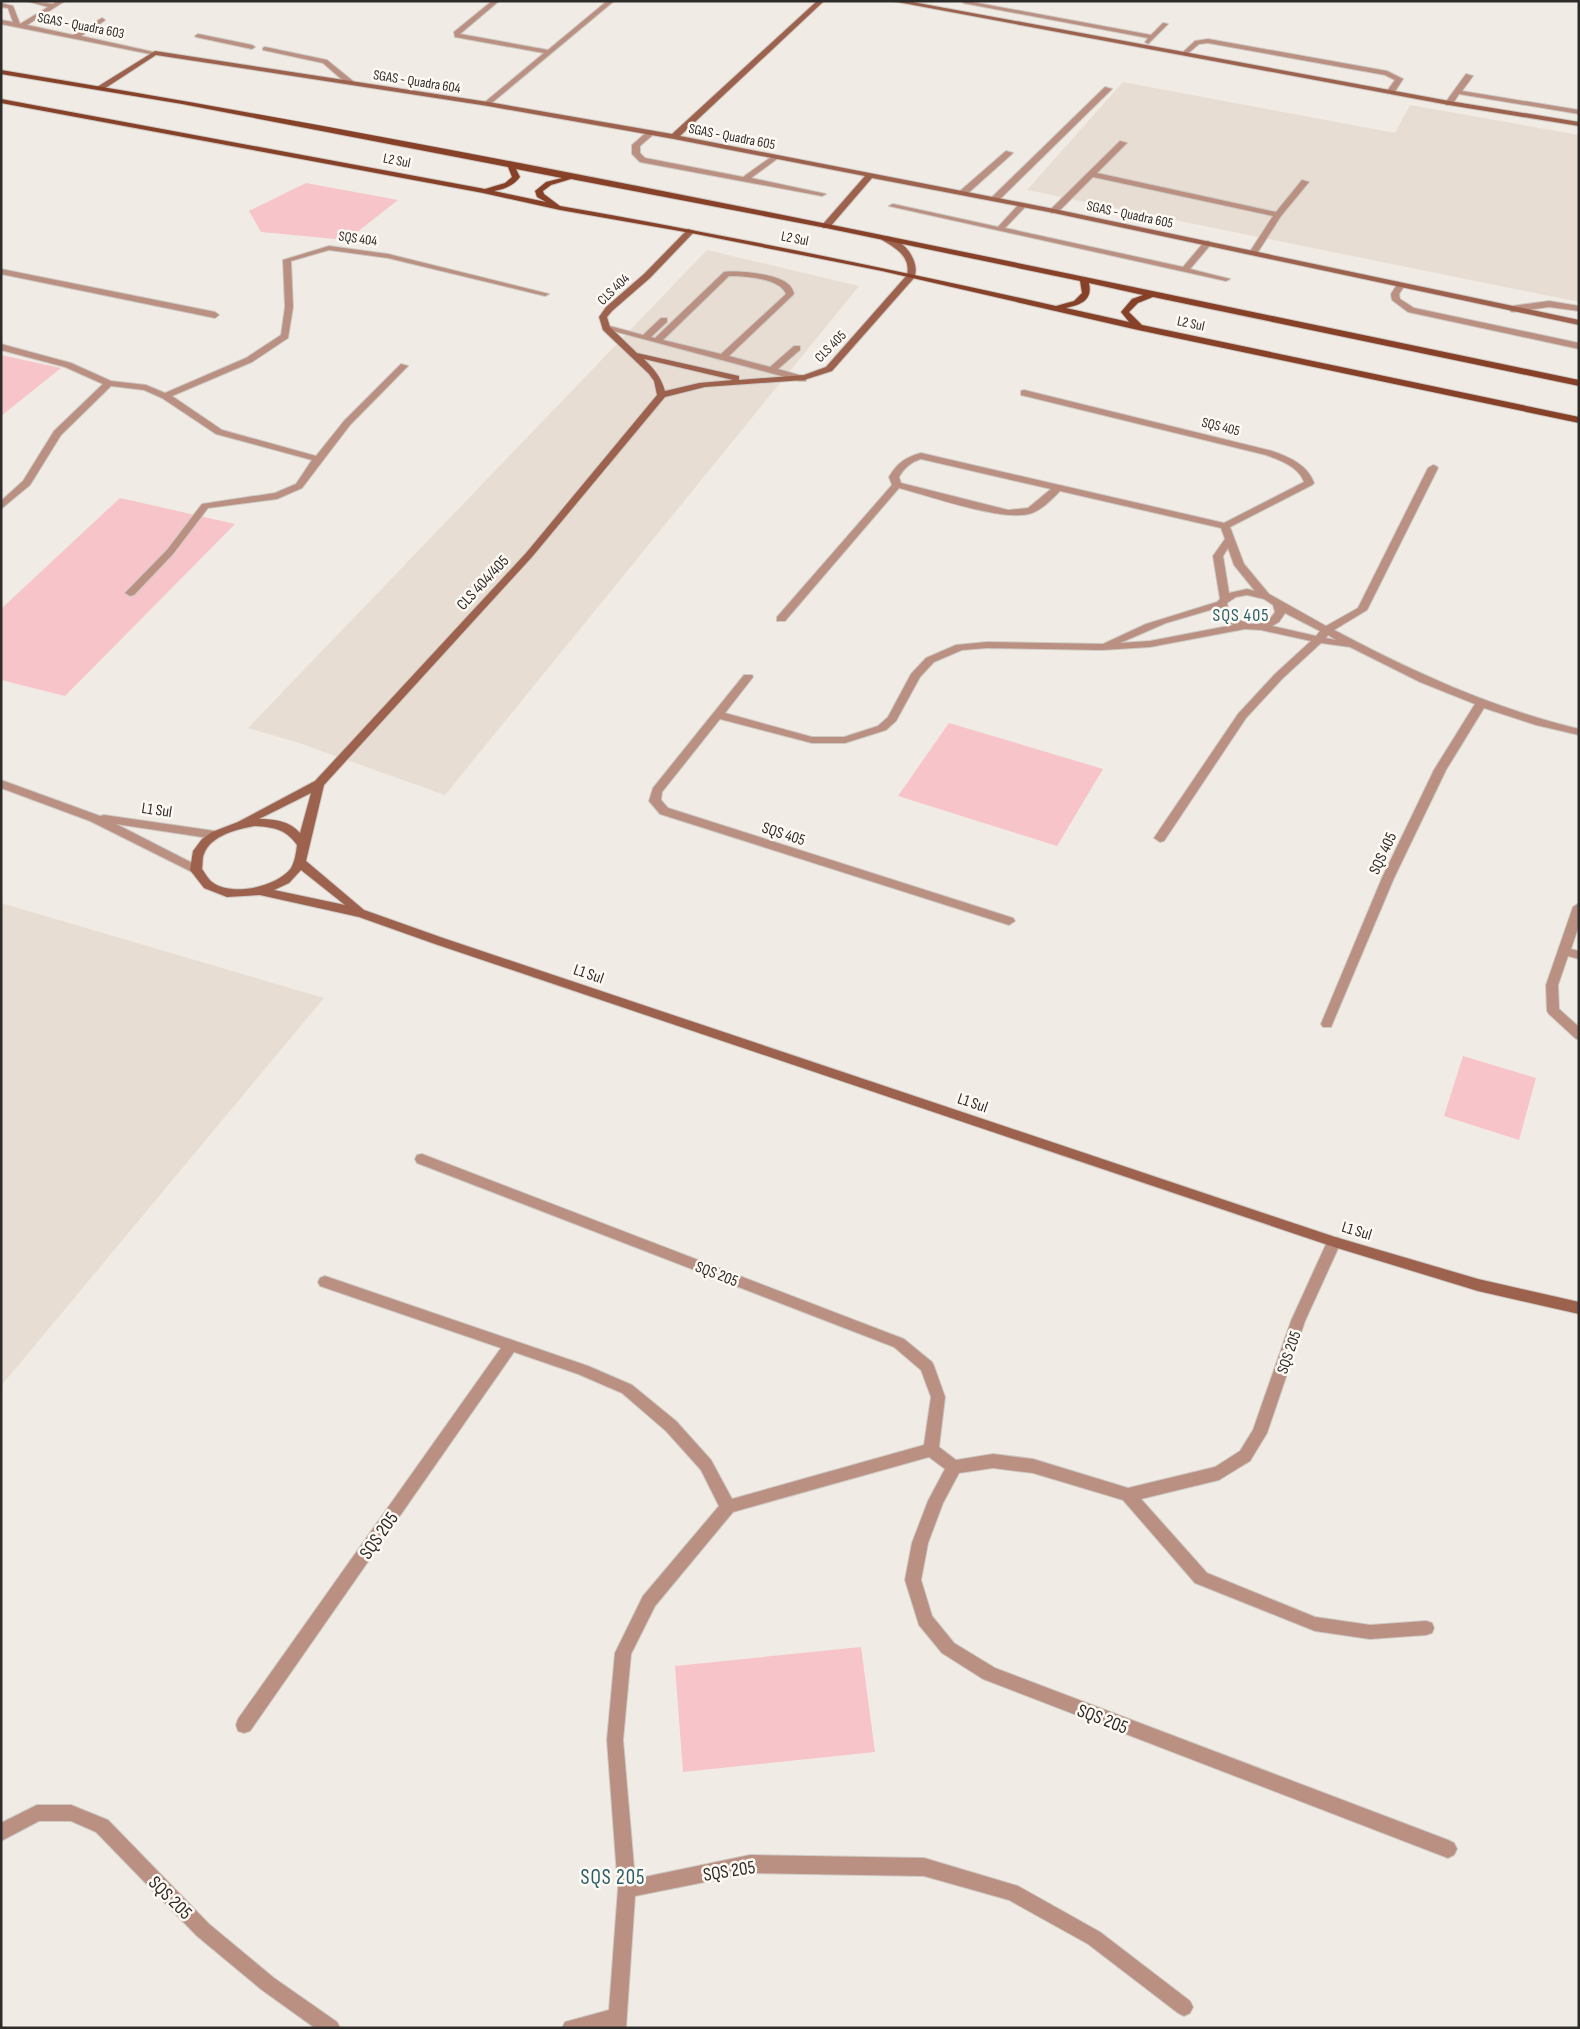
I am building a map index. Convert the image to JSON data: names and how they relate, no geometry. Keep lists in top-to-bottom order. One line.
{"streets":{"main road":["L2 Sul"],"street":["SGAS - Quadra 603","SGAS - Quadra 604","SGAS - Quadra 605","SQS 404","CLS 404","CLS 405","SQS 405","CLS 404/405","L1 Sul","SQS 205"]},"crossings":[["SGAS - Quadra 603","SGAS - Quadra 604"],["SGAS - Quadra 604","SGAS - Quadra 605"],["L2 Sul","CLS 404"],["L2 Sul","CLS 405"],["CLS 404","CLS 405"],["CLS 404","CLS 404/405"],["CLS 405","CLS 404/405"],["CLS 404/405","L1 Sul"],["L1 Sul","SQS 205"]],"districts":["SQS 405","SQS 205"]}
